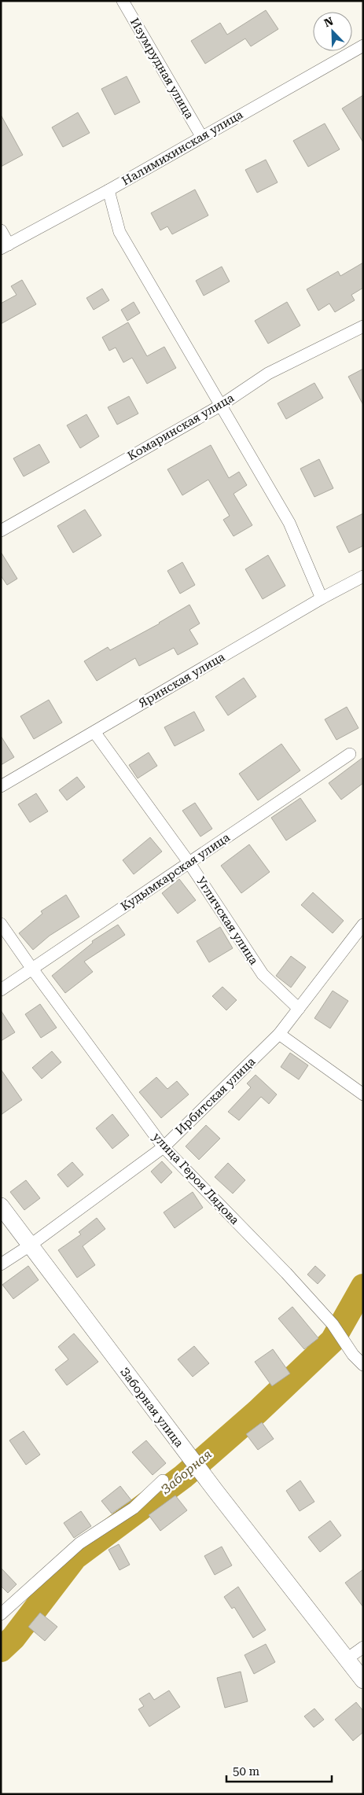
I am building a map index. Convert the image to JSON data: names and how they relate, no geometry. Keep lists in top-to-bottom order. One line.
{"streets":{"street":["Изумрудная улица","Налимихинская улица","Комаринская улица","Яринская улица","Кудымкарская улица","Угличская улица","Ирбитская улица","улица Героя Лядова","Заборная улица"]},"crossings":[["Изумрудная улица","Налимихинская улица"],["Яринская улица","Угличская улица"],["Кудымкарская улица","Угличская улица"],["Кудымкарская улица","улица Героя Лядова"],["Угличская улица","Ирбитская улица"],["Ирбитская улица","улица Героя Лядова"],["Ирбитская улица","Заборная улица"]],"water":["Заборная"],"scale_bar":"50 m","north":"top left"}
